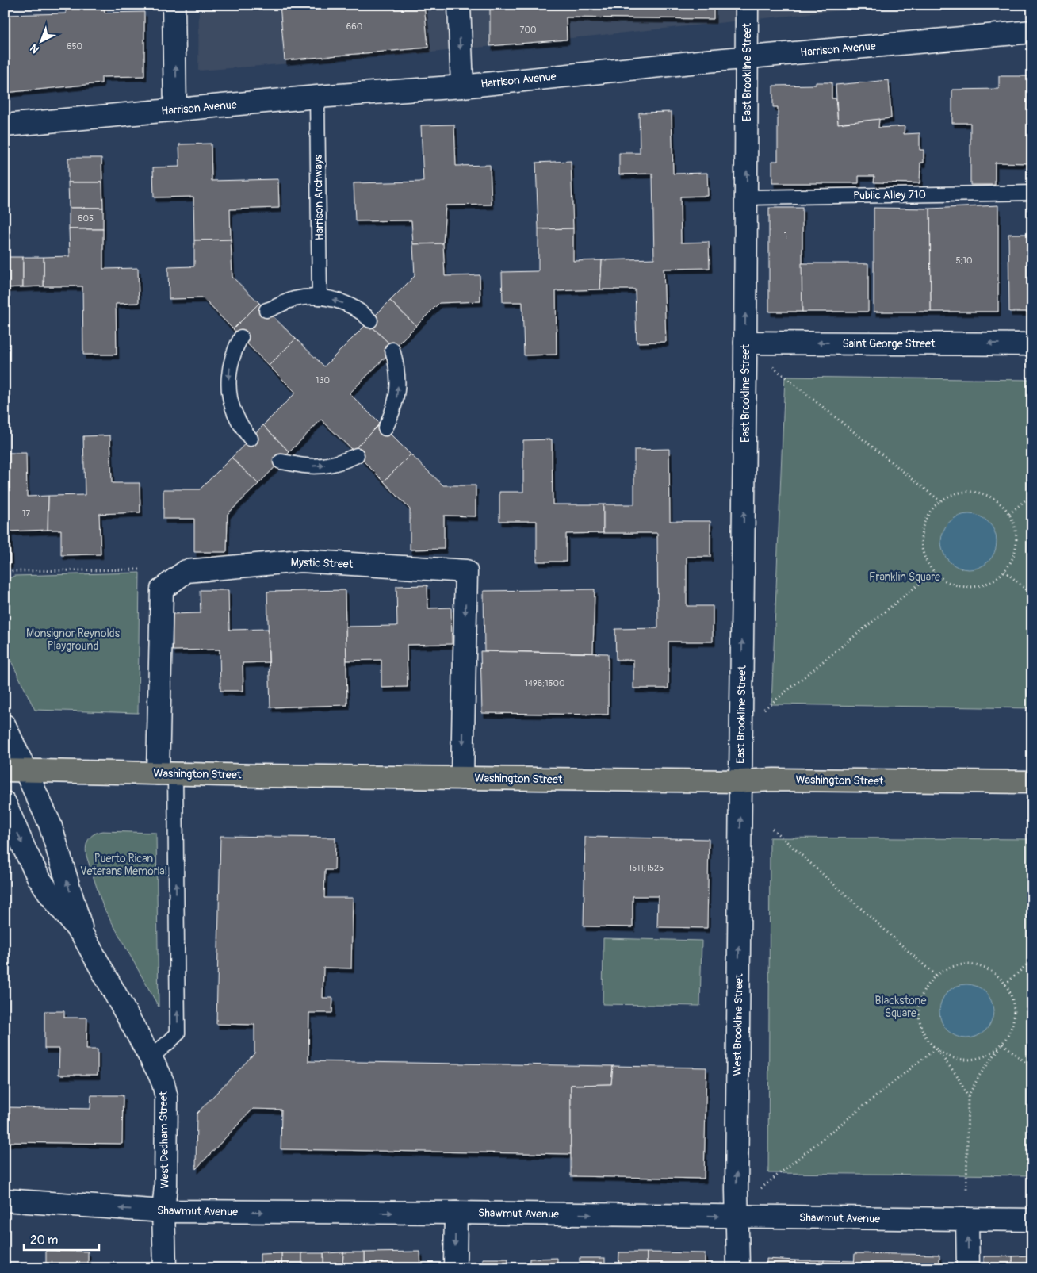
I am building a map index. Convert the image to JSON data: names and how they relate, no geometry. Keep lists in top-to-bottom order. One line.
{"streets":{"main road":["Harrison Avenue","East Brookline Street","Saint George Street","Mystic Street","Washington Street","West Brookline Street","West Dedham Street","Shawmut Avenue"],"lane":["Public Alley 710","Harrison Archways"]},"crossings":[["Harrison Avenue","East Brookline Street"],["Harrison Avenue","Harrison Archways"],["East Brookline Street","Public Alley 710"],["East Brookline Street","Saint George Street"],["East Brookline Street","Washington Street"],["East Brookline Street","West Brookline Street"],["Mystic Street","Washington Street"],["Washington Street","West Brookline Street"],["Washington Street","West Dedham Street"],["West Brookline Street","Shawmut Avenue"],["West Dedham Street","Shawmut Avenue"]],"one_way":["East Brookline Street","Saint George Street","West Brookline Street"],"parks":["Franklin Square","Monsignor Reynolds Playground","Puerto Rican Veterans Memorial","Blackstone Square"],"house_numbers":["660","700","650","605","1","5;10","130","17","1496;1500","1511;1525"],"scale_bar":"20 m","north":"bottom left"}
